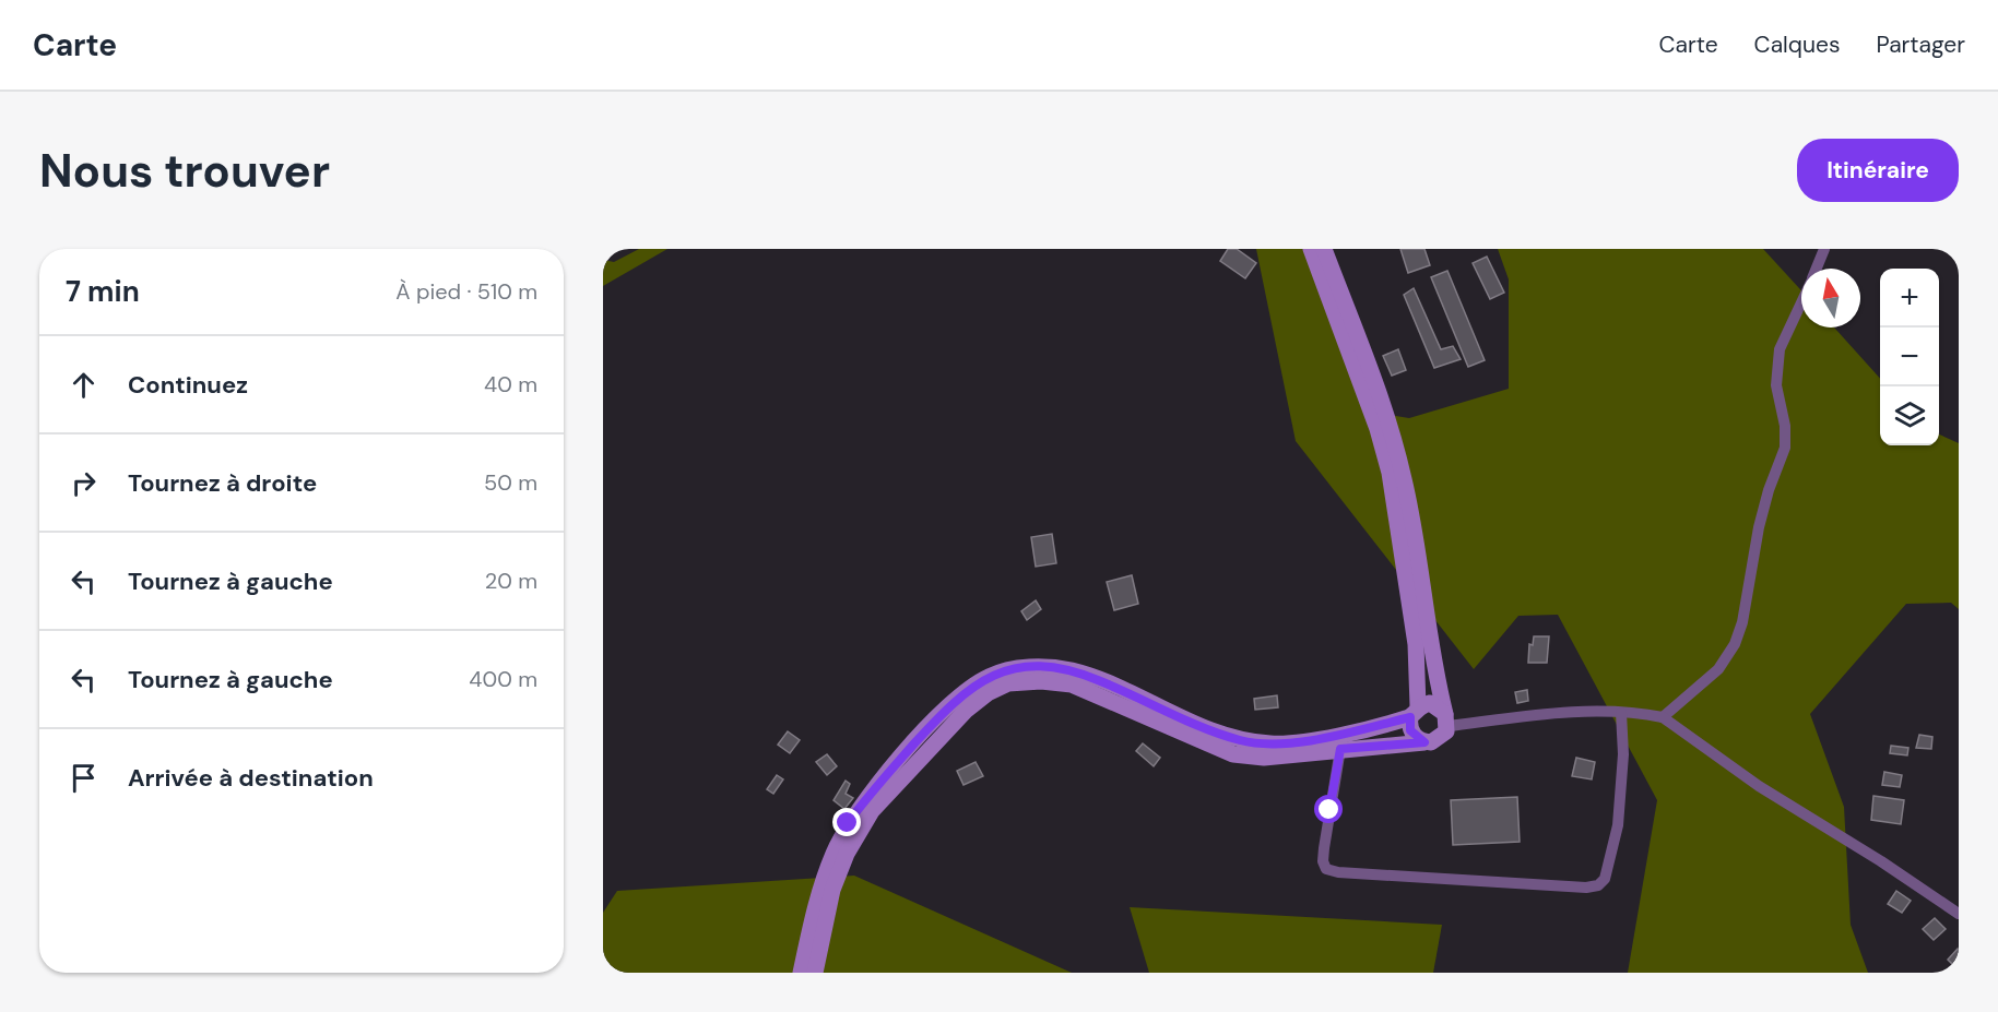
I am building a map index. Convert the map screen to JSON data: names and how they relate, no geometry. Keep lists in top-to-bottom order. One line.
{"north":"top","page":{"header":"Carte","nav":["Carte","Calques","Partager"],"buttons":"Itinéraire","title":"Nous trouver","heading":["7 min","À pied · 510 m"],"map_buttons":["+","−"],"list":[["Continuez","40 m"],["Tournez à droite","50 m"],["Tournez à gauche","20 m"],["Tournez à gauche","400 m"],"Arrivée à destination"]}}
